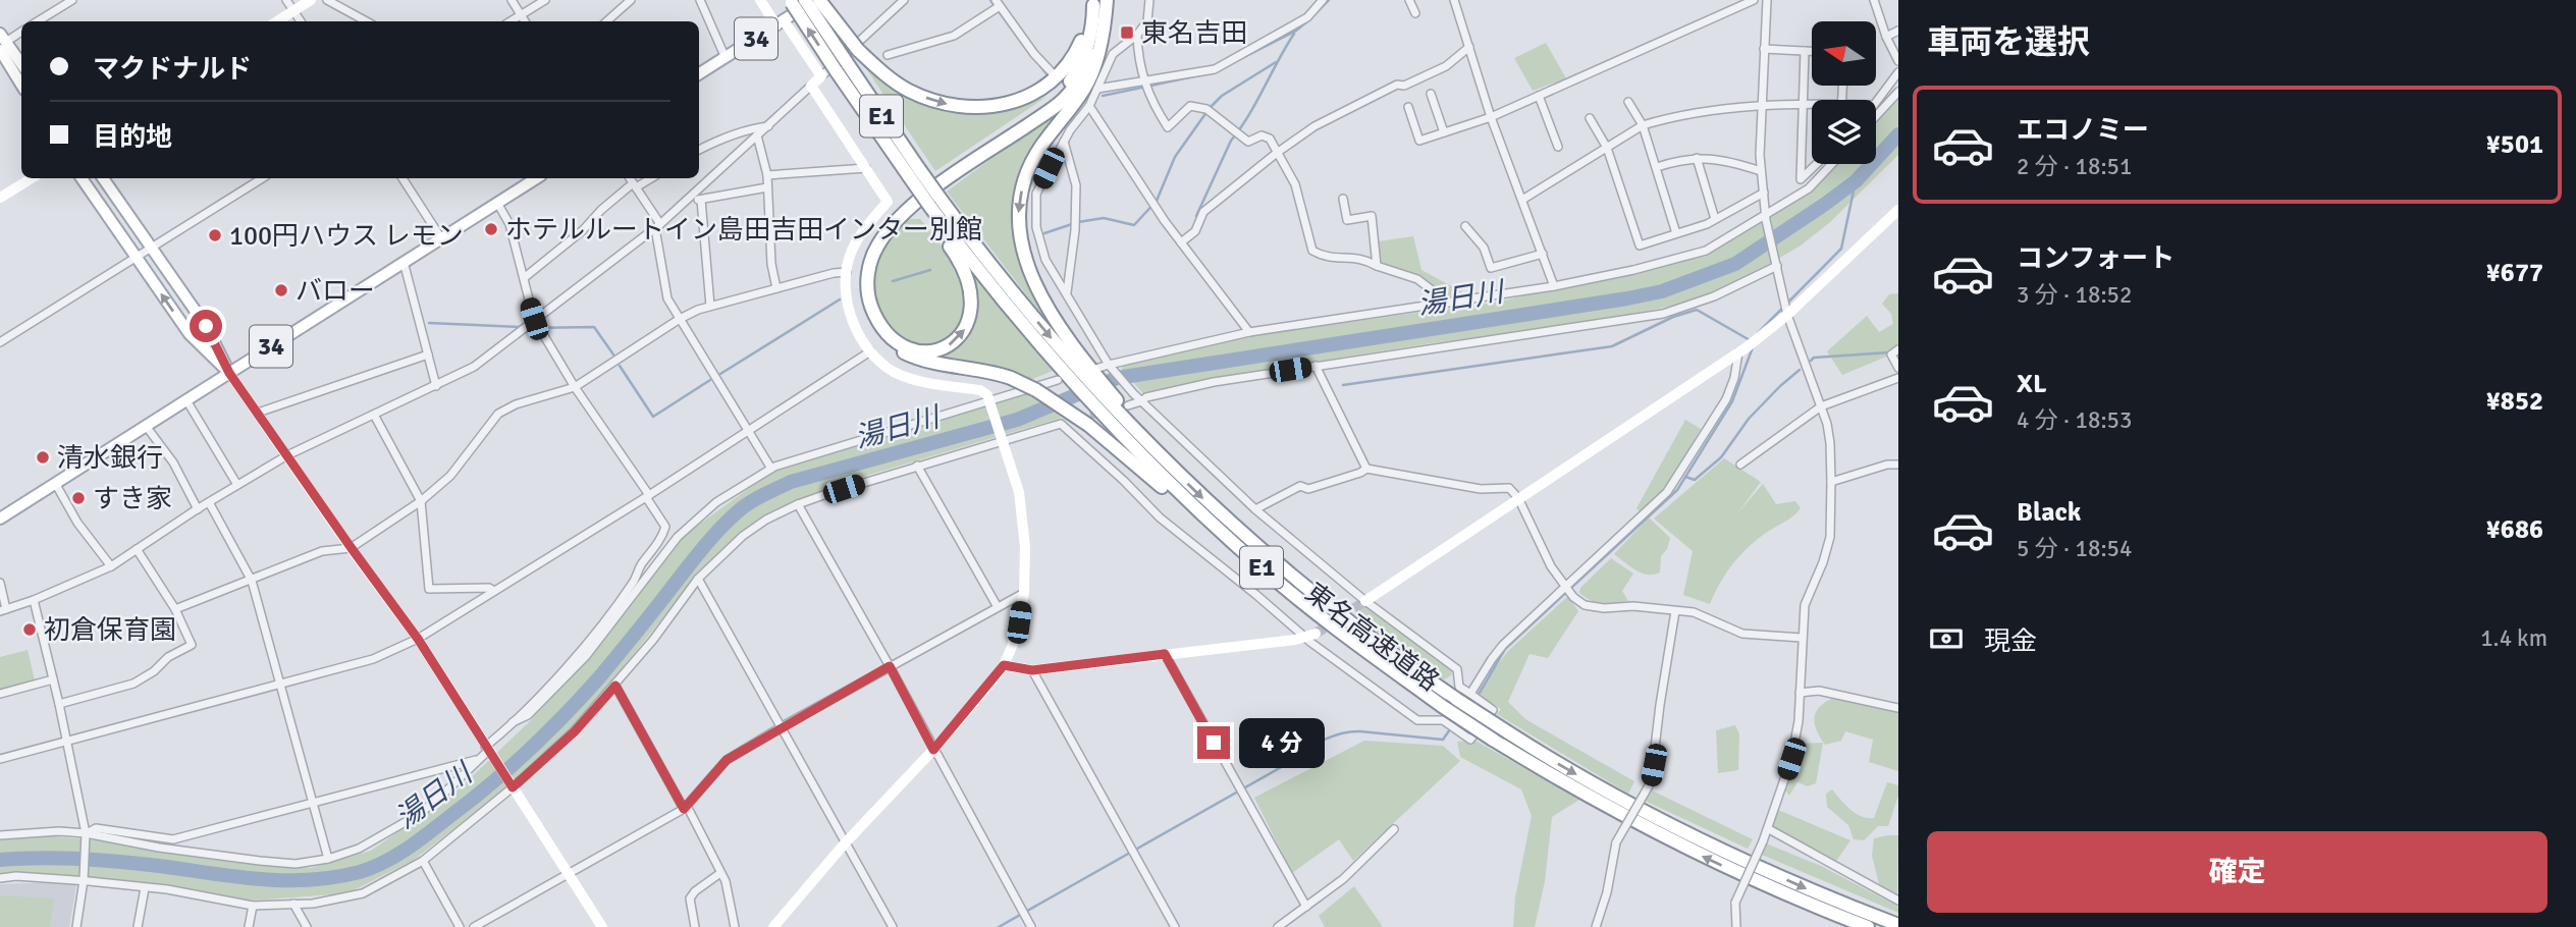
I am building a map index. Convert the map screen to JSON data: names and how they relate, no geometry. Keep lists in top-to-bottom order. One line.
{"streets":{"highway":["E1","東名高速道路"],"main road":["34"]},"crossings":[["E1","東名高速道路"]],"water":["湯日川"],"places":{"transit":["東名吉田"],"other":["ホテルルートイン島田吉田インター別館","100円ハウス レモン","バロー","清水銀行","すき家","初倉保育園"]},"north":"left","page":{"heading":"車両を選択","banner":["マクドナルド","目的地"],"list":[{"name":"エコノミー","note":"2 分 · 18:51","value":"¥501"},{"name":"コンフォート","note":"3 分 · 18:52","value":"¥677"},{"name":"XL","note":"4 分 · 18:53","value":"¥852"},{"name":"Black","note":"5 分 · 18:54","value":"¥686"}],"pay":["現金","1.4 km"],"bubble":"4 分","buttons":"確定"}}
